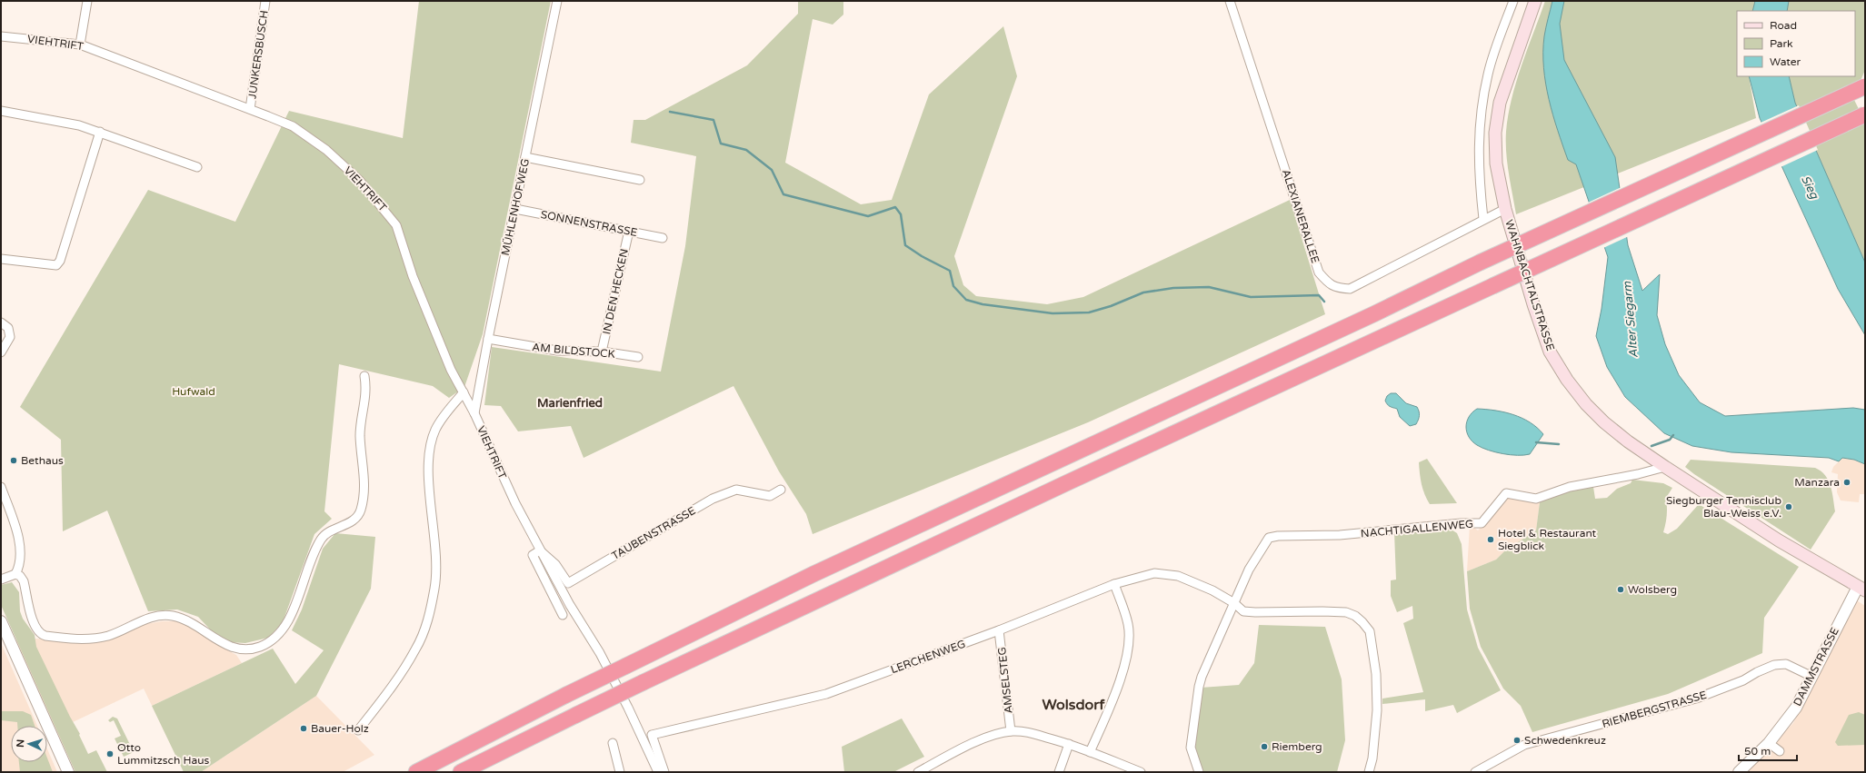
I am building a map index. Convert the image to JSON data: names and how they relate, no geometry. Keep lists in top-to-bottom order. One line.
{"streets":{"main road":["WAHNBACHTALSTRASSE"],"street":["VIEHTRIFT","JUNKERSBUSCH","MÜHLENHOFWEG","ALEXIANERALLEE","SONNENSTRASSE","IN DEN HECKEN","AM BILDSTOCK","NACHTIGALLENWEG","TAUBENSTRASSE","LERCHENWEG","DAMMSTRASSE","AMSELSTEG","RIEMBERGSTRASSE"]},"crossings":[["VIEHTRIFT","JUNKERSBUSCH"],["VIEHTRIFT","MÜHLENHOFWEG"],["VIEHTRIFT","TAUBENSTRASSE"],["MÜHLENHOFWEG","SONNENSTRASSE"],["MÜHLENHOFWEG","AM BILDSTOCK"],["ALEXIANERALLEE","WAHNBACHTALSTRASSE"],["SONNENSTRASSE","IN DEN HECKEN"],["WAHNBACHTALSTRASSE","NACHTIGALLENWEG"],["WAHNBACHTALSTRASSE","DAMMSTRASSE"],["IN DEN HECKEN","AM BILDSTOCK"],["NACHTIGALLENWEG","LERCHENWEG"],["LERCHENWEG","AMSELSTEG"],["DAMMSTRASSE","RIEMBERGSTRASSE"]],"districts":["Marienfried","Wolsdorf"],"water":["Sieg","Alter Siegarm"],"parks":["Hufwald"],"places":["Bethaus","Manzara","Siegburger Tennisclub Blau-Weiss e.V.","Hotel & Restaurant Siegblick","Wolsberg","Bauer-Holz","Schwedenkreuz","Riemberg","Otto Lummitzsch Haus"],"legend":["Road","Park","Water"],"scale_bar":"50 m","north":"left"}
